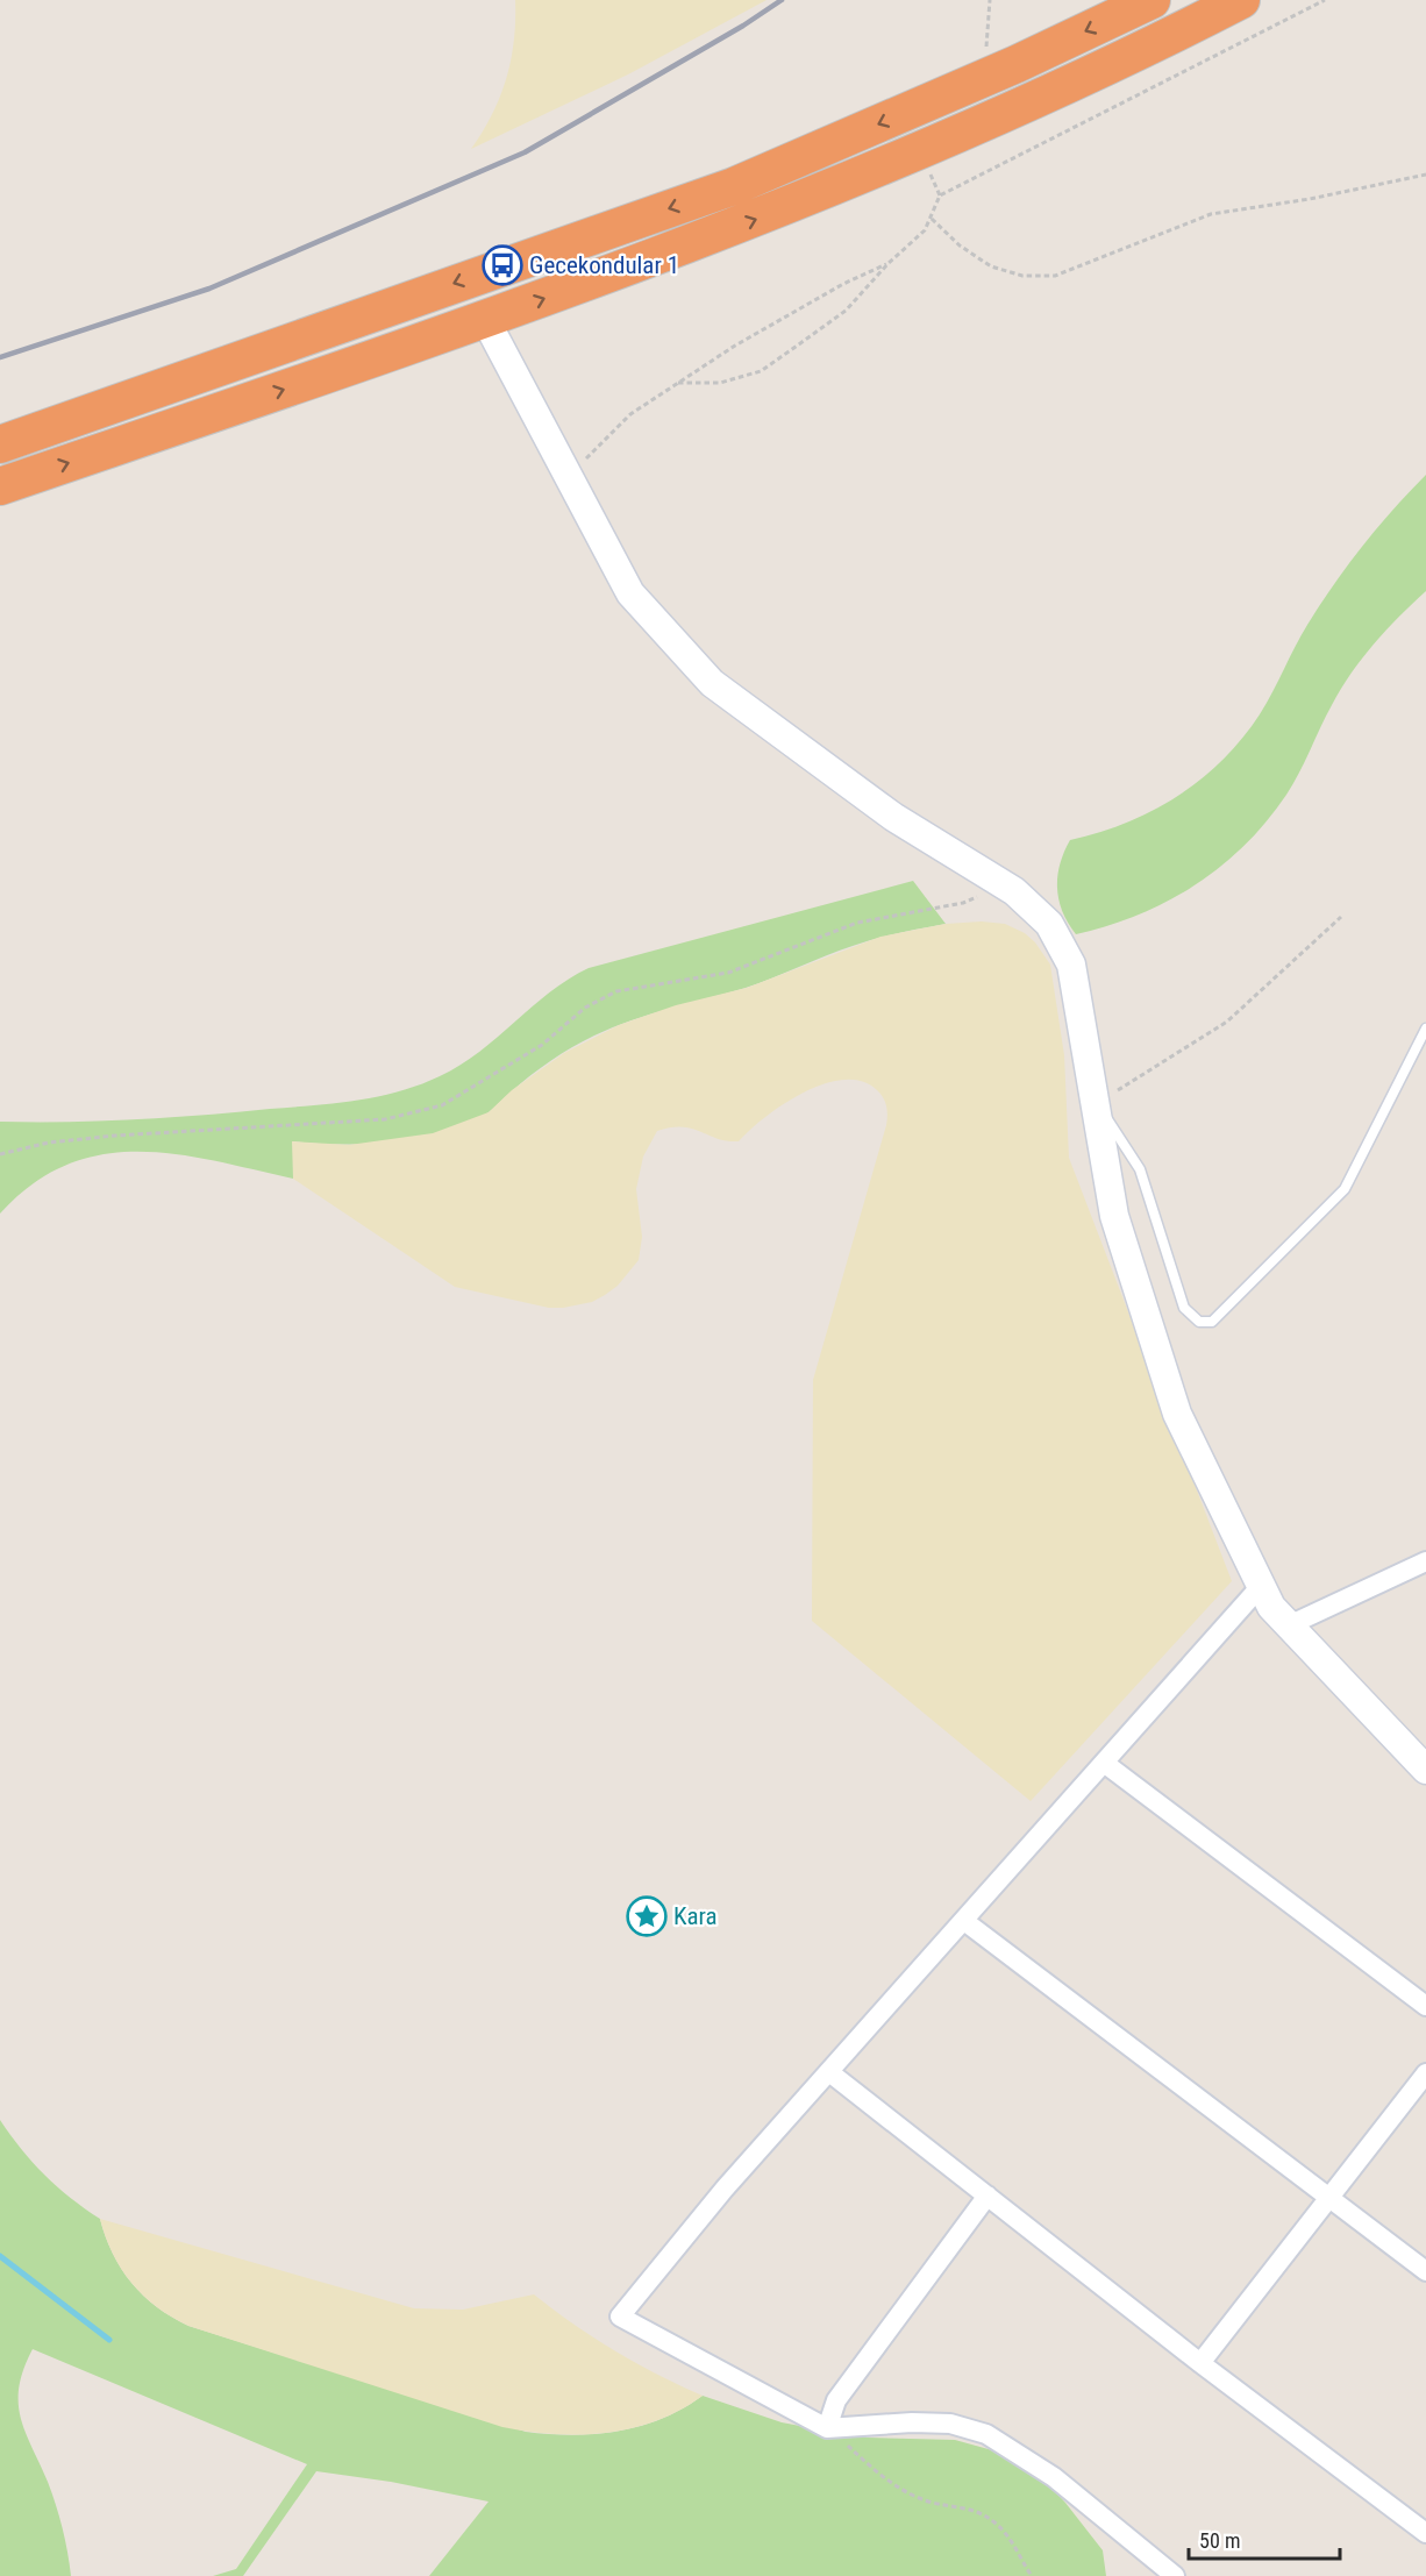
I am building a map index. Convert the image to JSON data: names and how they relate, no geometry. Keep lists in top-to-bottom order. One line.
{"places":{"bus stop":["Gecekondular 1"],"place":["Kara"]},"scale_bar":"50 m"}
